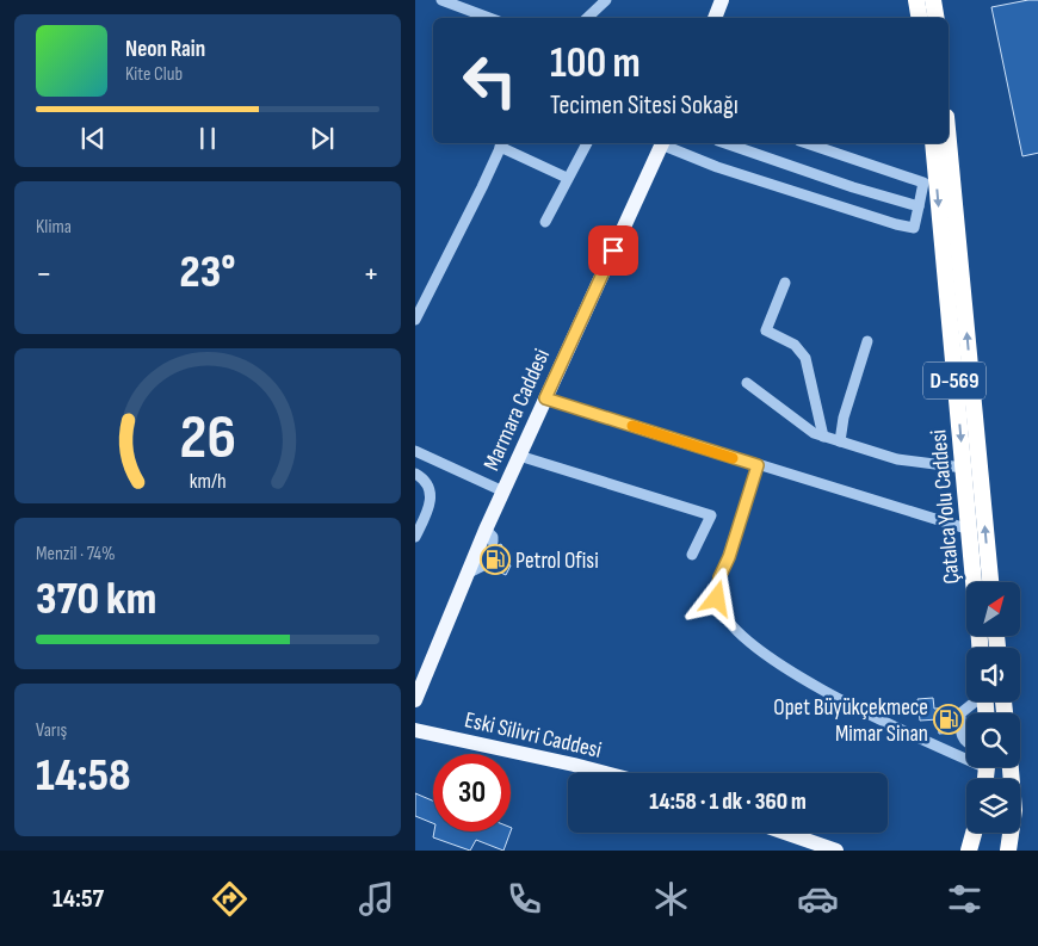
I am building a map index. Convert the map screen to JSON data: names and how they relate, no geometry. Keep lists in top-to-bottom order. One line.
{"streets":{"highway":["D-569","Çatalca Yolu Caddesi"],"main road":["Marmara Caddesi","Eski Silivri Caddesi"]},"places":{"fuel station":["Petrol Ofisi","Opet Büyükçekmece Mimar Sinan"]},"north":"top right","page":{"turn":["100 m","Tecimen Sitesi Sokağı"],"song":["Neon Rain","Kite Club"],"tile":["Klima",["Menzil · 74%","370 km"],["Varış","14:58"]],"heat":["−","23°","+"],"limit":"30","trip":"14:58 · 1 dk · 360 m","tabs":"14:57","gauge":["26","km/h"]}}
